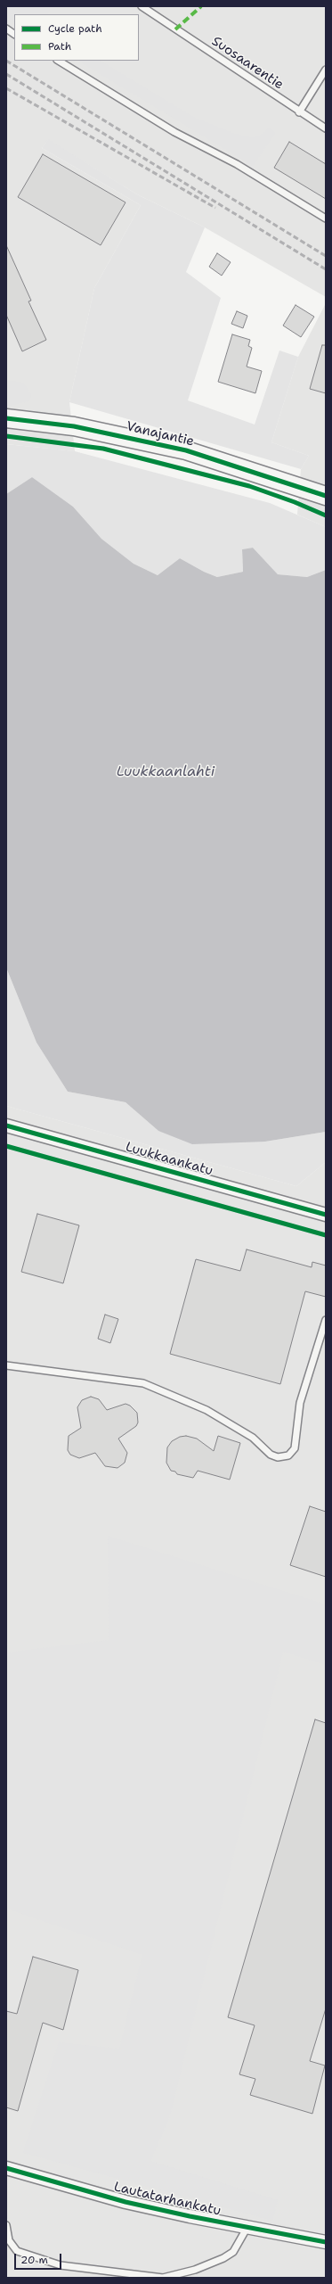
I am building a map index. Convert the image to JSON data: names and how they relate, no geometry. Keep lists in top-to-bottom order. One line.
{"streets":{"street":["Vanajantie","Luukkaankatu","Lautatarhankatu"],"lane":["Suosaarentie"]},"water":["Luukkaanlahti"],"legend":["Cycle path","Path"],"scale_bar":"20 m"}
